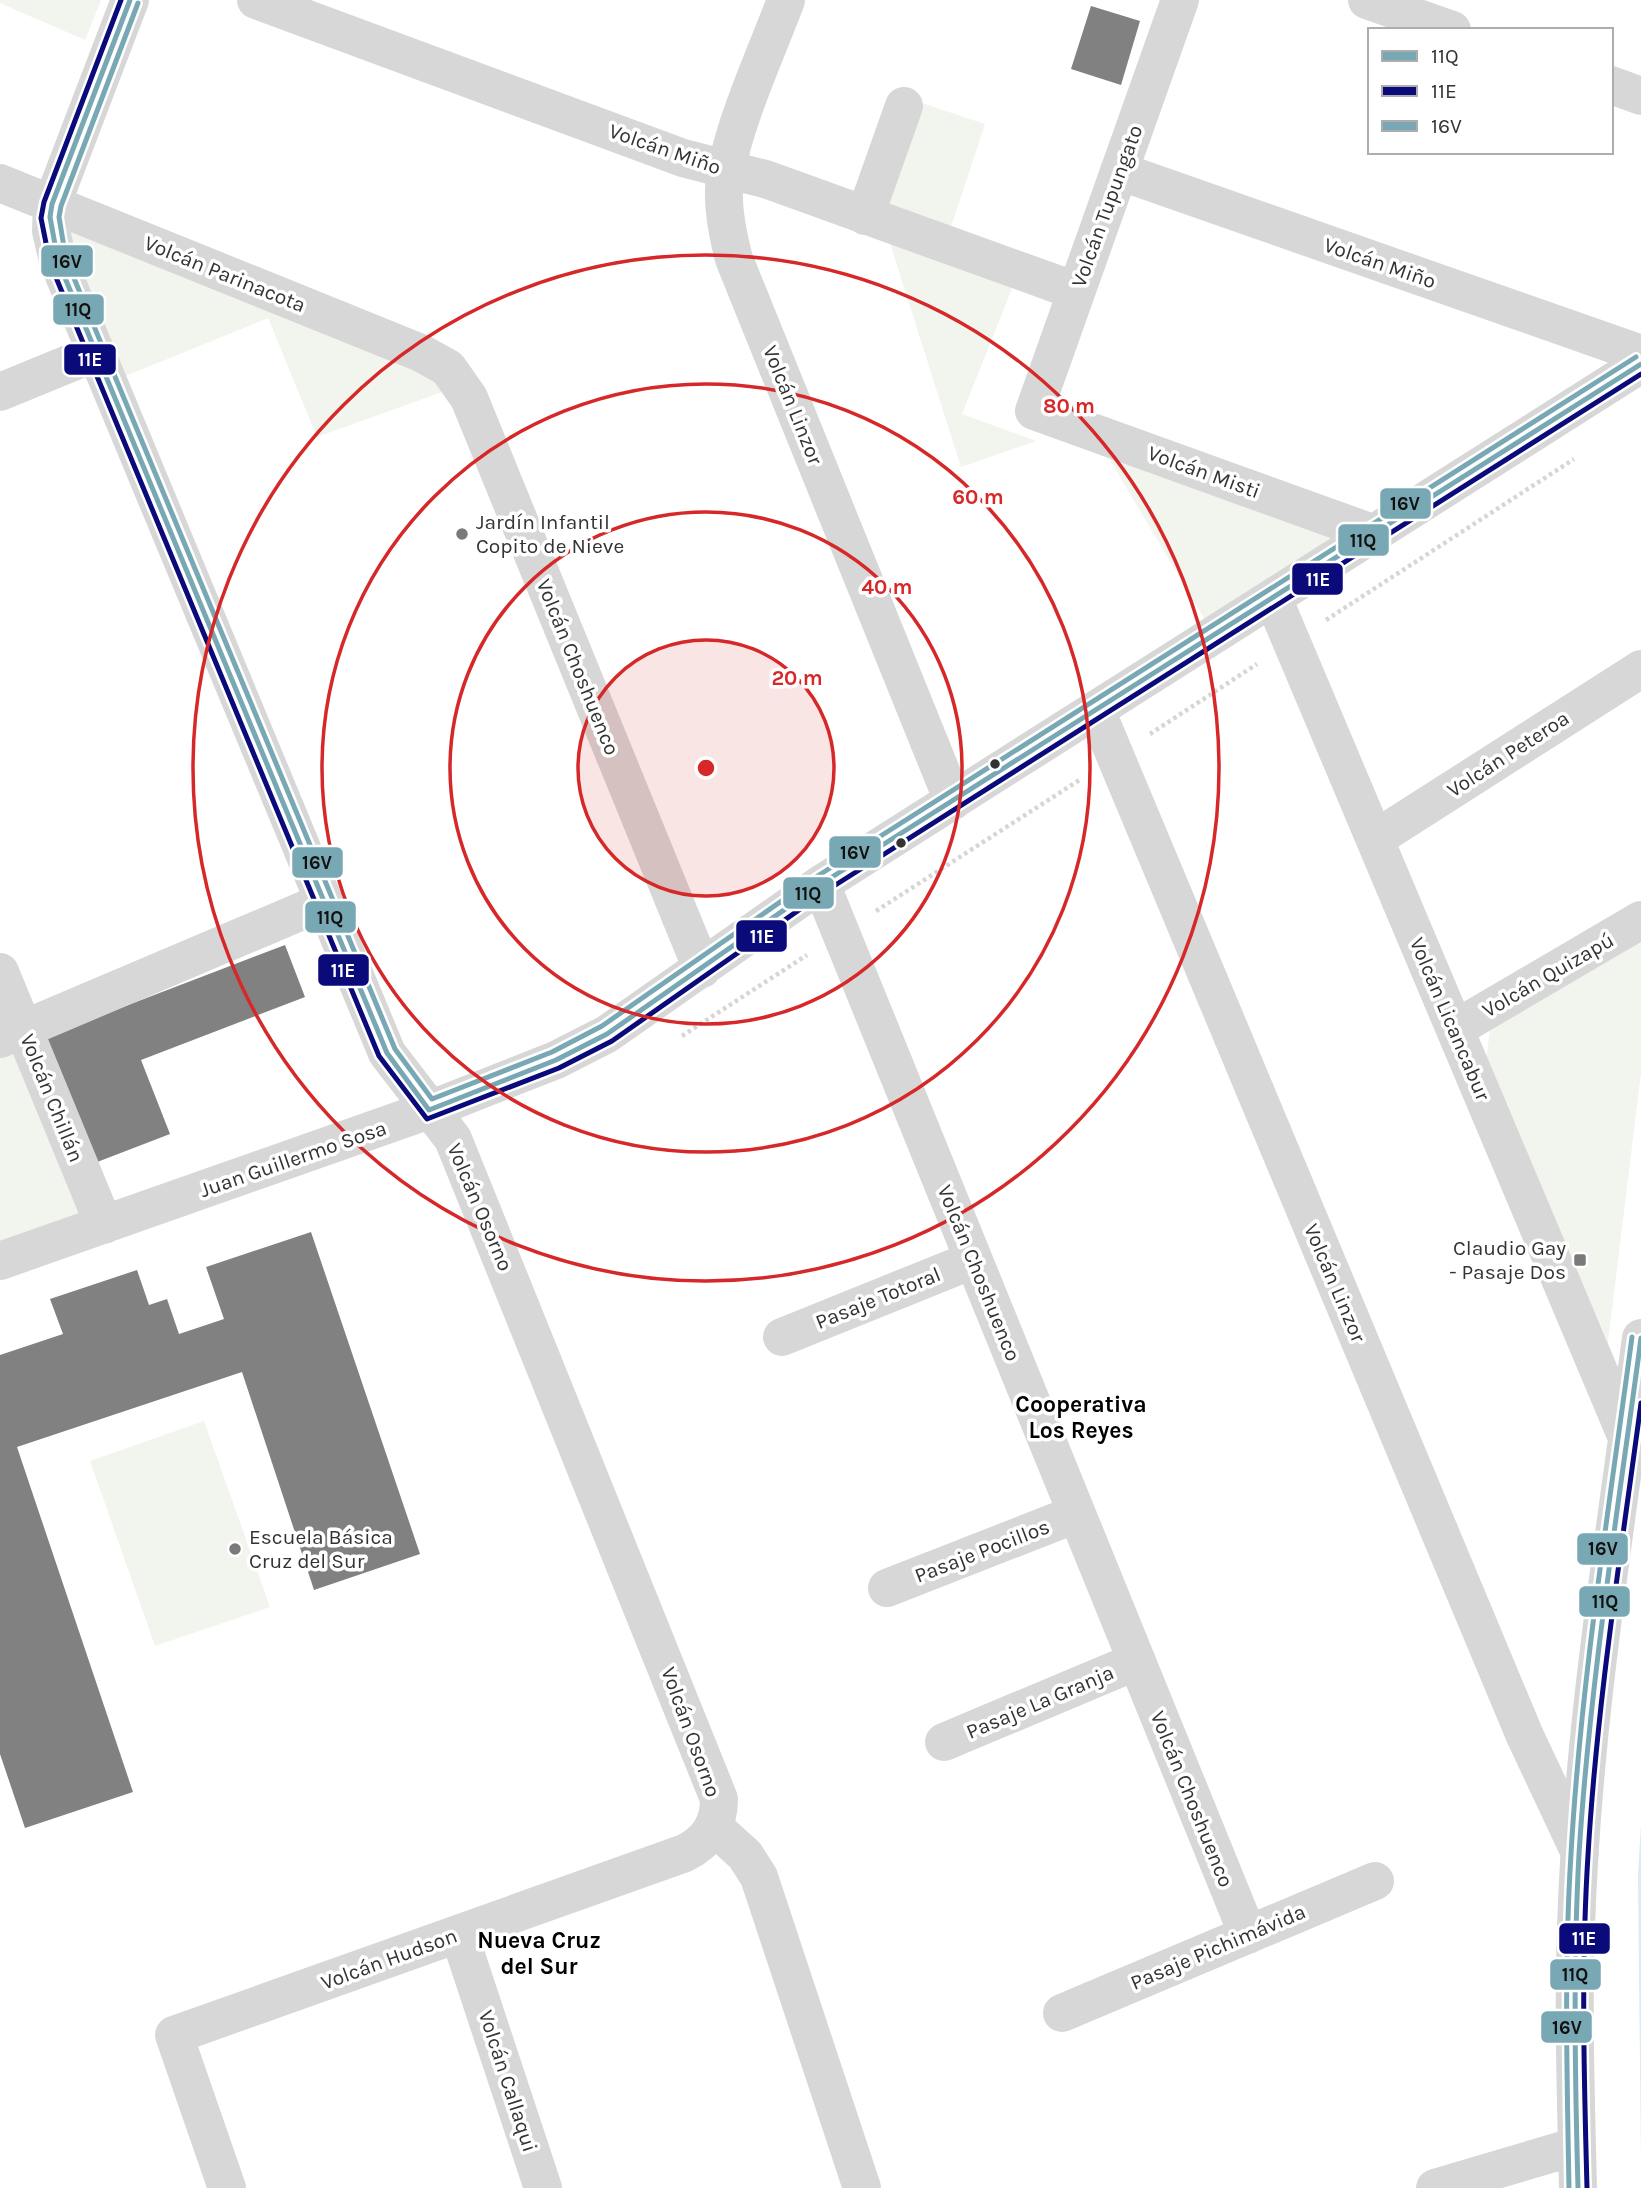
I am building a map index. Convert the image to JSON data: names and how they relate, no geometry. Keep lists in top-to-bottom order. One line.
{"streets":{"street":["Volcán Miño","Volcán Tupungato","Volcán Parinacota","Volcán Linzor","Volcán Misti","Volcán Choshuenco","Volcán Peteroa","Volcán Quizapú","Volcán Licancabur","Volcán Chillán","Juan Guillermo Sosa","Volcán Osorno","Pasaje Totoral","Pasaje Pocillos","Pasaje La Granja","Pasaje Pichimávida","Volcán Hudson","Volcán Callaqui"]},"crossings":[["Volcán Miño","Volcán Tupungato"],["Volcán Miño","Volcán Linzor"],["Volcán Tupungato","Volcán Misti"],["Volcán Parinacota","Volcán Choshuenco"],["Volcán Parinacota","Volcán Osorno"],["Volcán Linzor","Juan Guillermo Sosa"],["Volcán Misti","Juan Guillermo Sosa"],["Volcán Choshuenco","Juan Guillermo Sosa"],["Volcán Choshuenco","Pasaje Totoral"],["Volcán Choshuenco","Pasaje Pocillos"],["Volcán Choshuenco","Pasaje La Granja"],["Volcán Choshuenco","Pasaje Pichimávida"],["Volcán Peteroa","Volcán Licancabur"],["Volcán Quizapú","Volcán Licancabur"],["Volcán Licancabur","Juan Guillermo Sosa"],["Volcán Chillán","Juan Guillermo Sosa"],["Juan Guillermo Sosa","Volcán Osorno"],["Volcán Osorno","Volcán Hudson"],["Volcán Hudson","Volcán Callaqui"]],"districts":["Cooperativa Los Reyes","Nueva Cruz del Sur"],"places":{"other":["Jardín Infantil Copito de Nieve","Escuela Básica Cruz del Sur"],"transit":["Claudio Gay - Pasaje Dos"]},"lines":["transit line 11Q","transit line 11E","transit line 16V"],"legend":["11Q","11E","16V"],"rings":["80 m","60 m","40 m","20 m"]}
